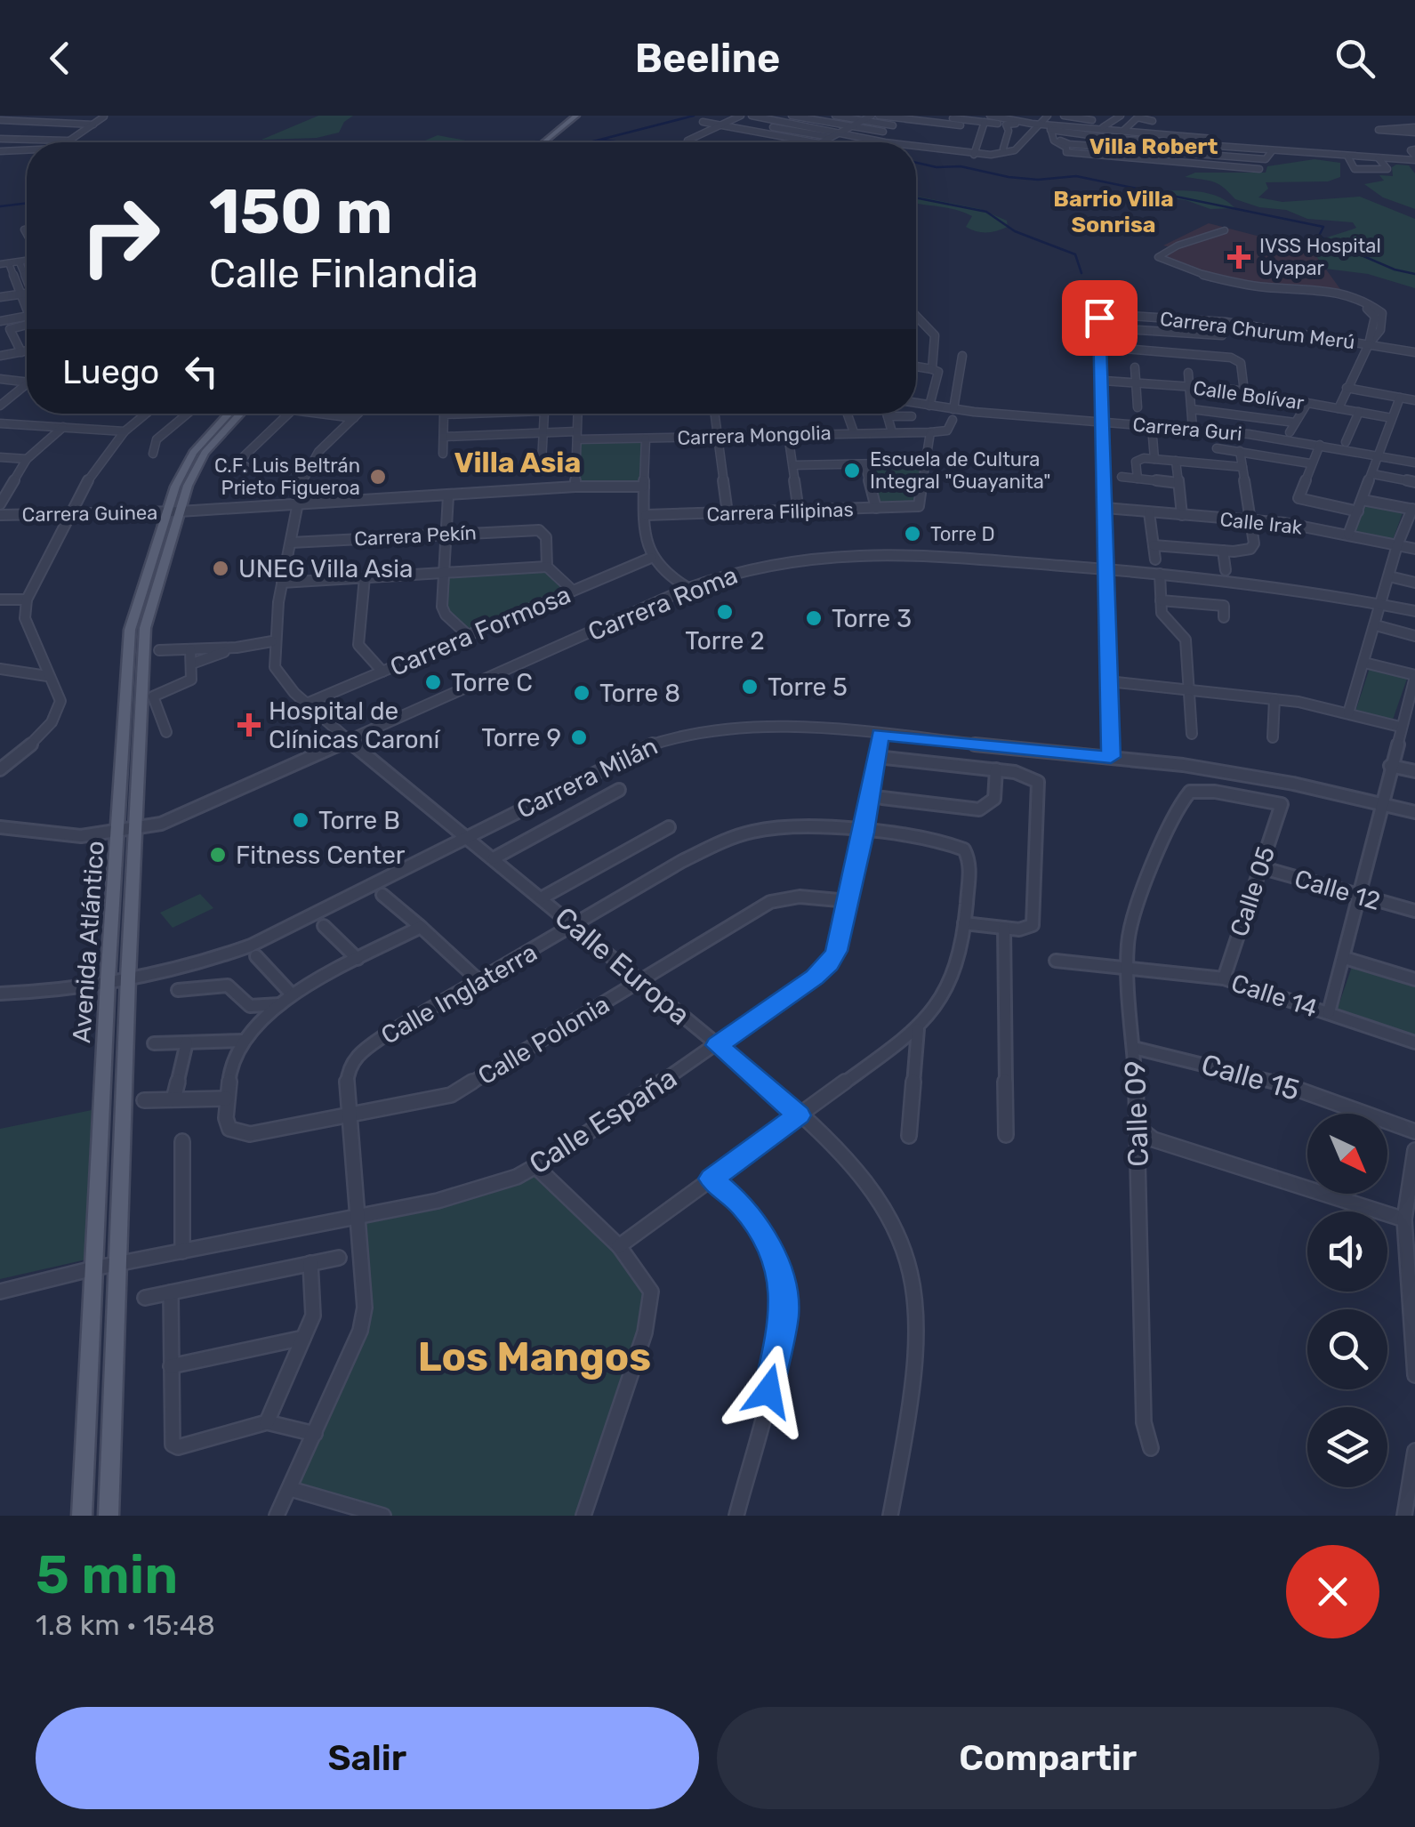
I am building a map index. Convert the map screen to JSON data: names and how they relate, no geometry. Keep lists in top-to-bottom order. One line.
{"streets":{"main road":["Avenida Atlántico"],"street":["Carrera Churum Merú","Calle Bolívar","Carrera Guri","Carrera Mongolia","Carrera Filipinas","Carrera Guinea","Calle Irak","Carrera Pekín","Carrera Roma","Carrera Formosa","Carrera Milán","Calle 12","Calle 05","Calle Europa","Calle Inglaterra","Calle 14","Calle Polonia","Calle 15","Calle 09","Calle España"]},"crossings":[["Carrera Guinea","Avenida Atlántico"],["Carrera Roma","Avenida Atlántico"],["Carrera Roma","Calle Europa"],["Carrera Formosa","Calle Europa"],["Carrera Milán","Avenida Atlántico"],["Carrera Milán","Calle Europa"],["Carrera Milán","Calle España"],["Calle 12","Calle 05"],["Calle 05","Calle 14"],["Calle 05","Calle 09"],["Avenida Atlántico","Calle España"],["Calle Europa","Calle Inglaterra"],["Calle Europa","Calle Polonia"],["Calle Europa","Calle España"],["Calle Inglaterra","Calle Polonia"],["Calle Inglaterra","Calle España"],["Calle 14","Calle 09"],["Calle Polonia","Calle España"],["Calle 15","Calle 09"]],"districts":["Villa Robert","Barrio Villa Sonrisa","Villa Asia","Los Mangos"],"places":{"health":["IVSS Hospital Uyapar","Hospital de Clínicas Caroní"],"other":["Escuela de Cultura Integral \"Guayanita\"","C.F. Luis Beltrán Prieto Figueroa","Torre D","UNEG Villa Asia","Torre 2","Torre 3","Torre C","Torre 5","Torre 8","Torre 9","Torre B","Fitness Center"]},"north":"bottom right","page":{"header":"Beeline","turn":["150 m","Calle Finlandia"],"then":"Luego","heading":["5 min","1.8 km · 15:48"],"buttons":["Salir","Compartir"]}}
